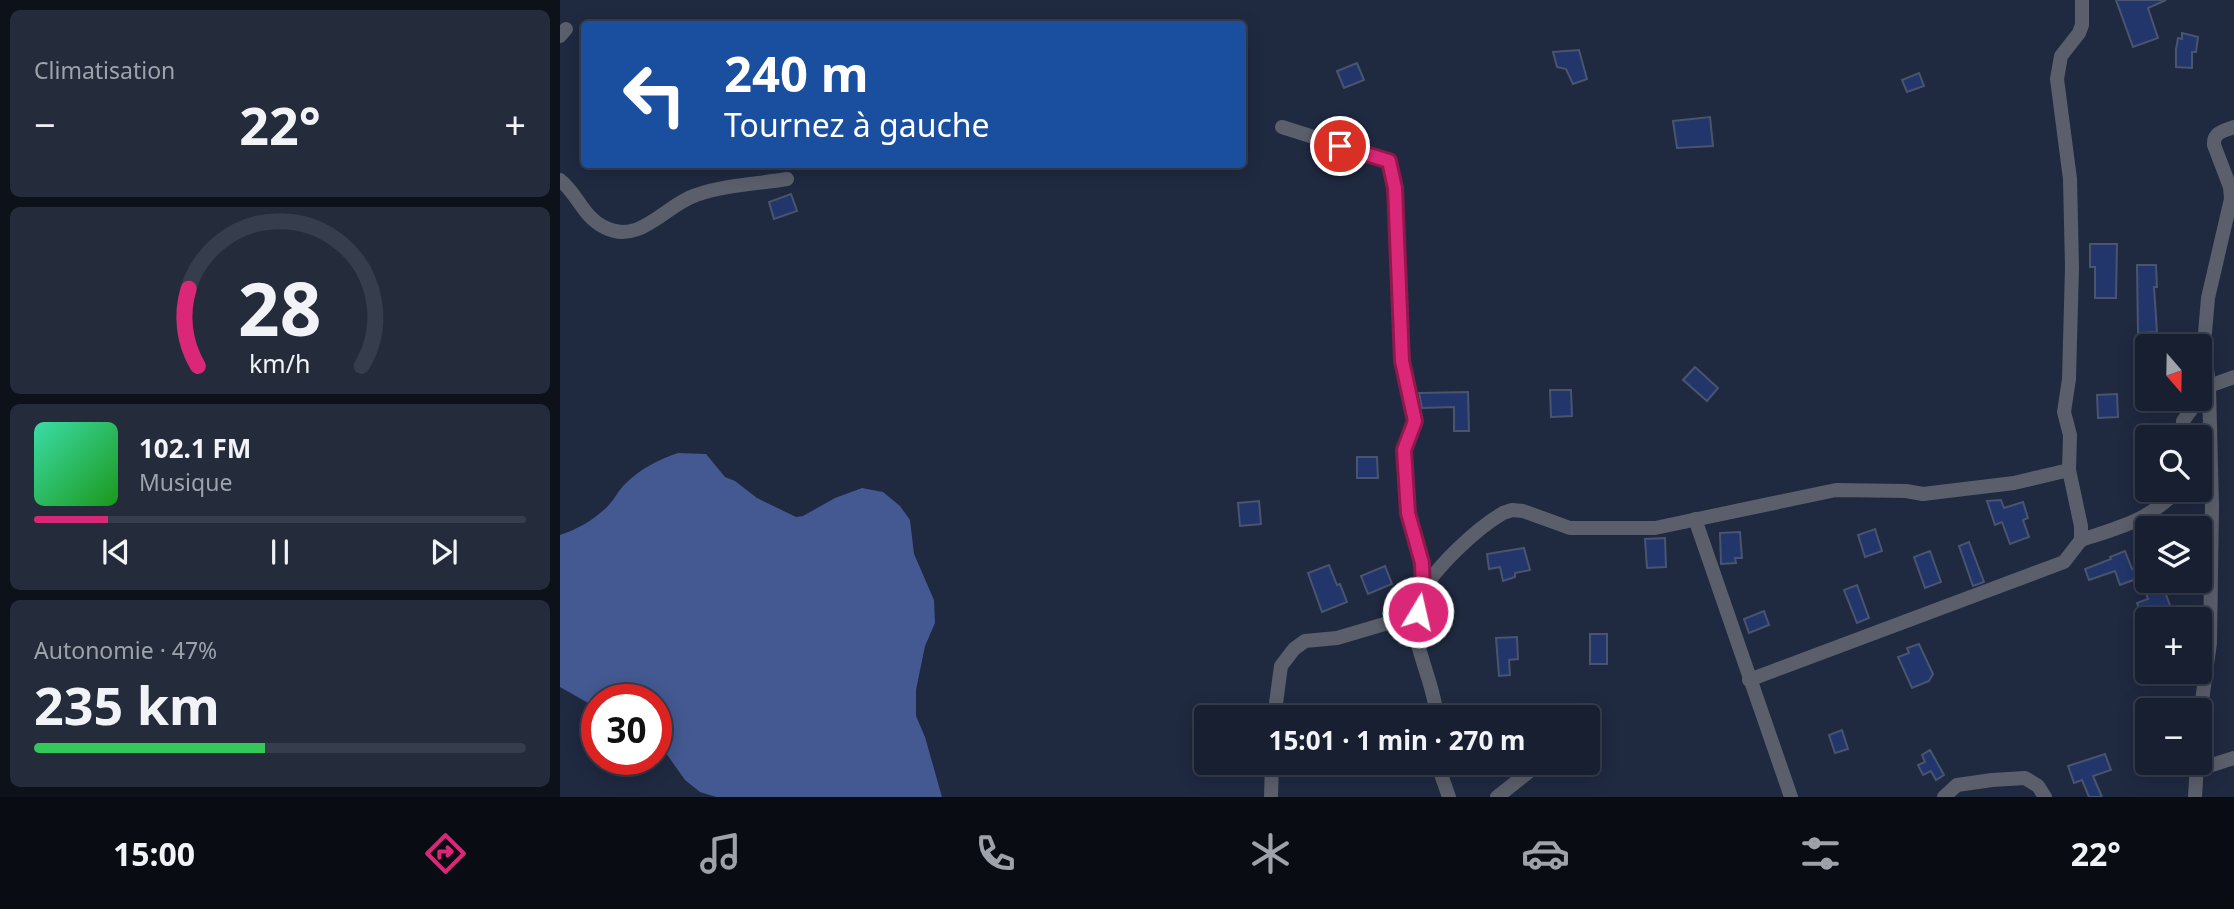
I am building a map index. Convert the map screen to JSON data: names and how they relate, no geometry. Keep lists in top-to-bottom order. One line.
{"north":"bottom","page":{"tile":["Climatisation",["Autonomie · 47%","235 km"]],"turn":["240 m","Tournez à gauche"],"heat":["−","22°","+"],"map_buttons":["+","−"],"song":["102.1 FM","Musique"],"limit":"30","trip":"15:01 · 1 min · 270 m","tabs":["15:00","22°"],"gauge":["28","km/h"]}}
